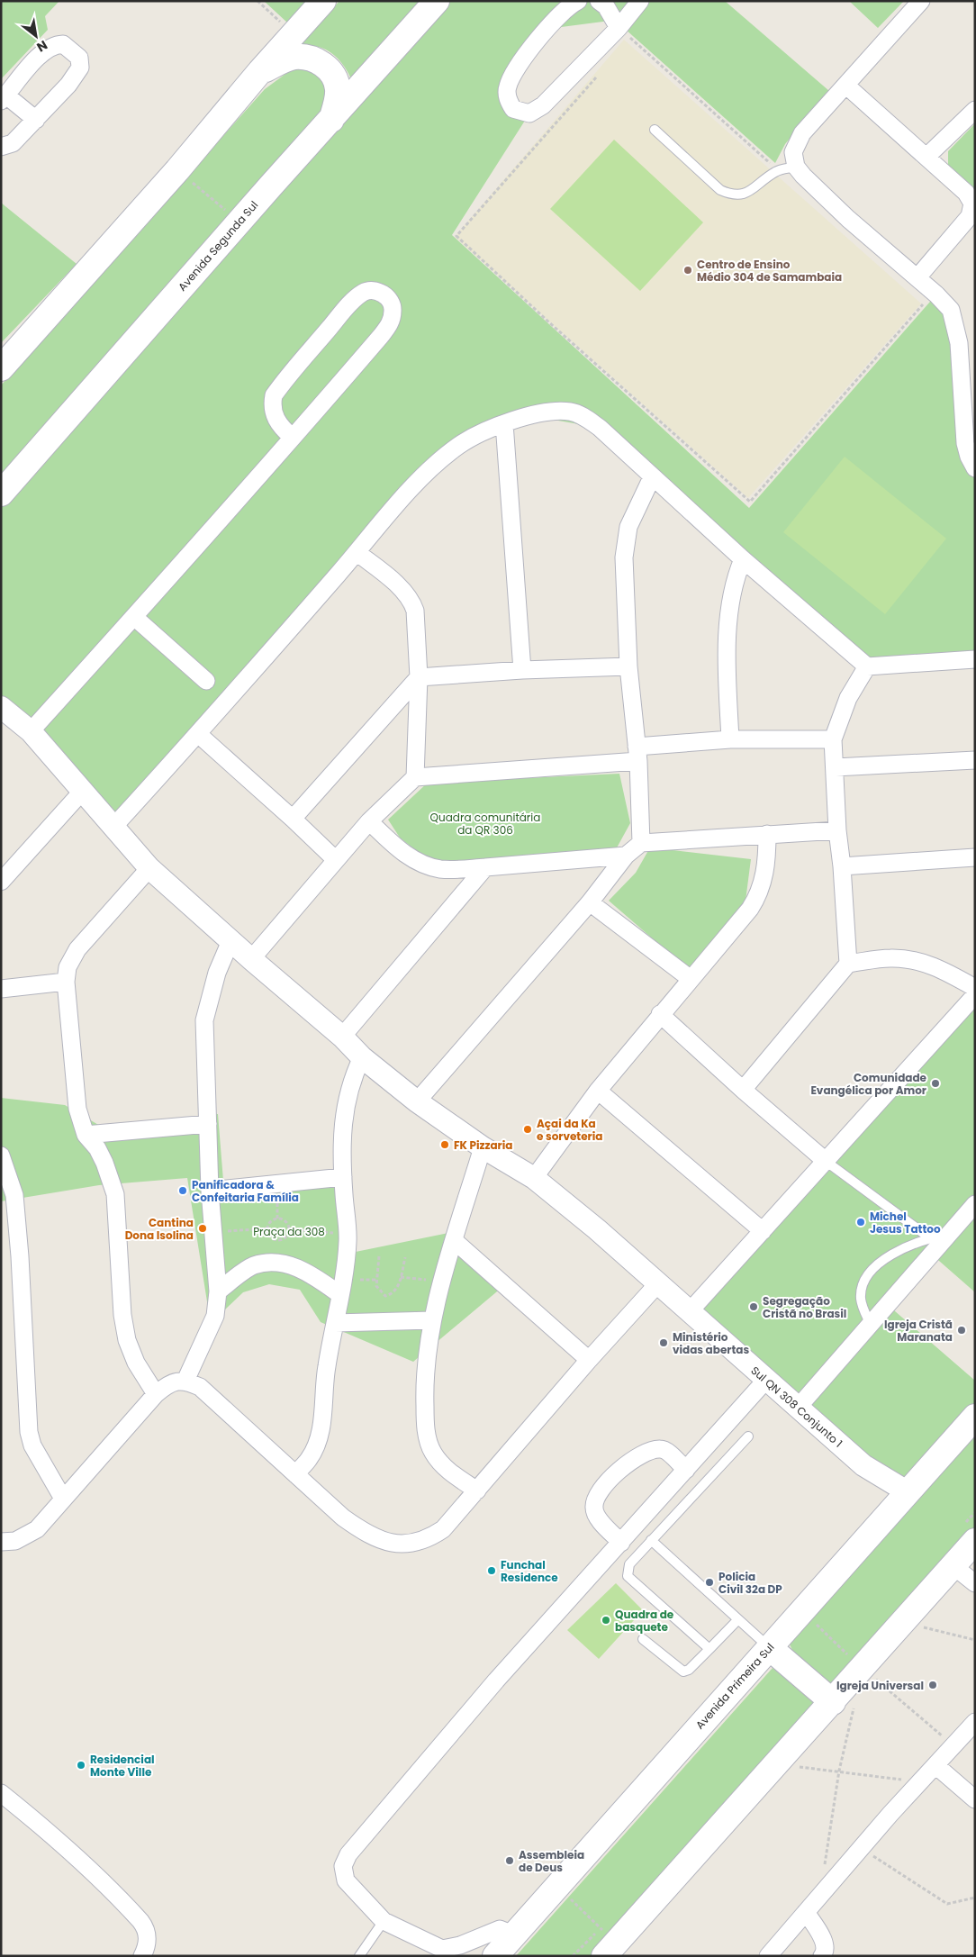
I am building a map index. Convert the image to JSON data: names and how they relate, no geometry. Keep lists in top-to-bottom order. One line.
{"streets":{"main road":["Avenida Segunda Sul","Avenida Primeira Sul"],"street":["Sul QN 308 Conjunto 1"]},"crossings":[["Sul QN 308 Conjunto 1","Avenida Primeira Sul"]],"parks":["Quadra comunitária da QR 306","Praça da 308"],"places":["Centro de Ensino Médio 304 de Samambaia","Comunidade Evangélica por Amor","Açai da Ka e sorveteria","FK Pizzaria","Panificadora & Confeitaria Família","Michel Jesus Tattoo","Cantina Dona Isolina","Segregação Cristã no Brasil","Igreja Cristã Maranata","Ministério vidas abertas","Funchal Residence","Policia Civil 32a DP","Quadra de basquete","Igreja Universal","Residencial Monte Ville","Assembleia de Deus"],"north":"bottom right"}
